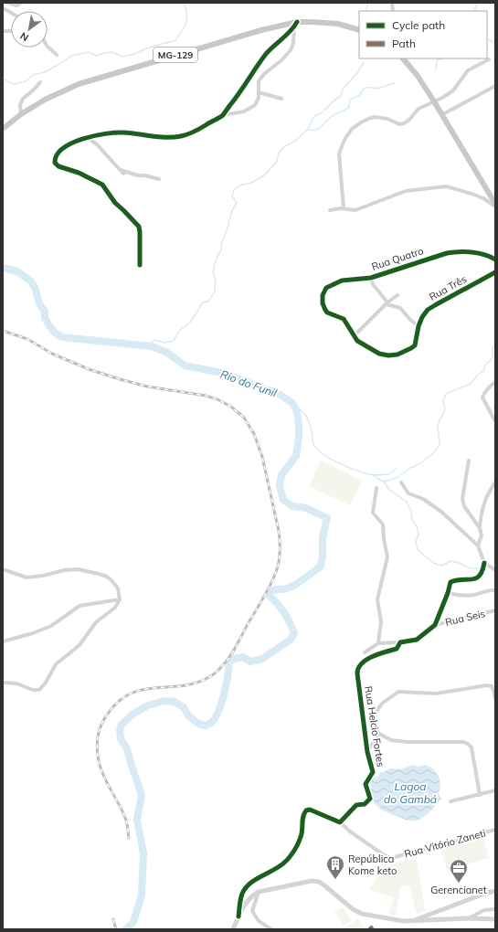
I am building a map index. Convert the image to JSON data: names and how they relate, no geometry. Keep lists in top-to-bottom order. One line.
{"streets":{"main road":["MG-129"],"street":["Rua Quatro","Rua Três","Rua Seis","Rua Helcio Fortes","Rua Vitório Zaneti"]},"crossings":[["Rua Quatro","Rua Três"],["Rua Seis","Rua Helcio Fortes"],["Rua Helcio Fortes","Rua Vitório Zaneti"]],"water":["Rio do Funil","Lagoa do Gambá"],"places":{"building":["República Kome keto"],"office":["Gerencianet"]},"legend":["Cycle path","Path"],"north":"bottom left"}
